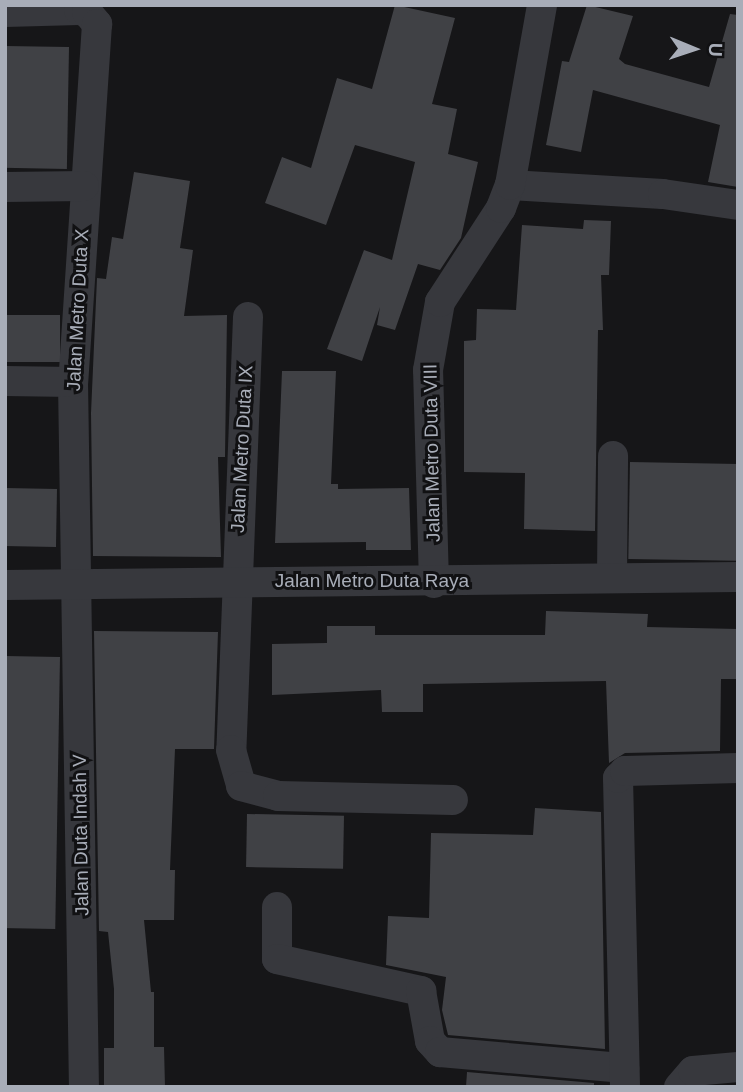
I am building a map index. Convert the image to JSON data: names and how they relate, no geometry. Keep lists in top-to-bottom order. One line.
{"streets":{"street":["Jalan Metro Duta X","Jalan Metro Duta IX","Jalan Metro Duta VIII","Jalan Metro Duta Raya","Jalan Duta Indah V"]},"crossings":[["Jalan Metro Duta X","Jalan Metro Duta Raya"],["Jalan Metro Duta X","Jalan Duta Indah V"],["Jalan Metro Duta IX","Jalan Metro Duta Raya"],["Jalan Metro Duta VIII","Jalan Metro Duta Raya"],["Jalan Metro Duta Raya","Jalan Duta Indah V"]],"north":"right"}
